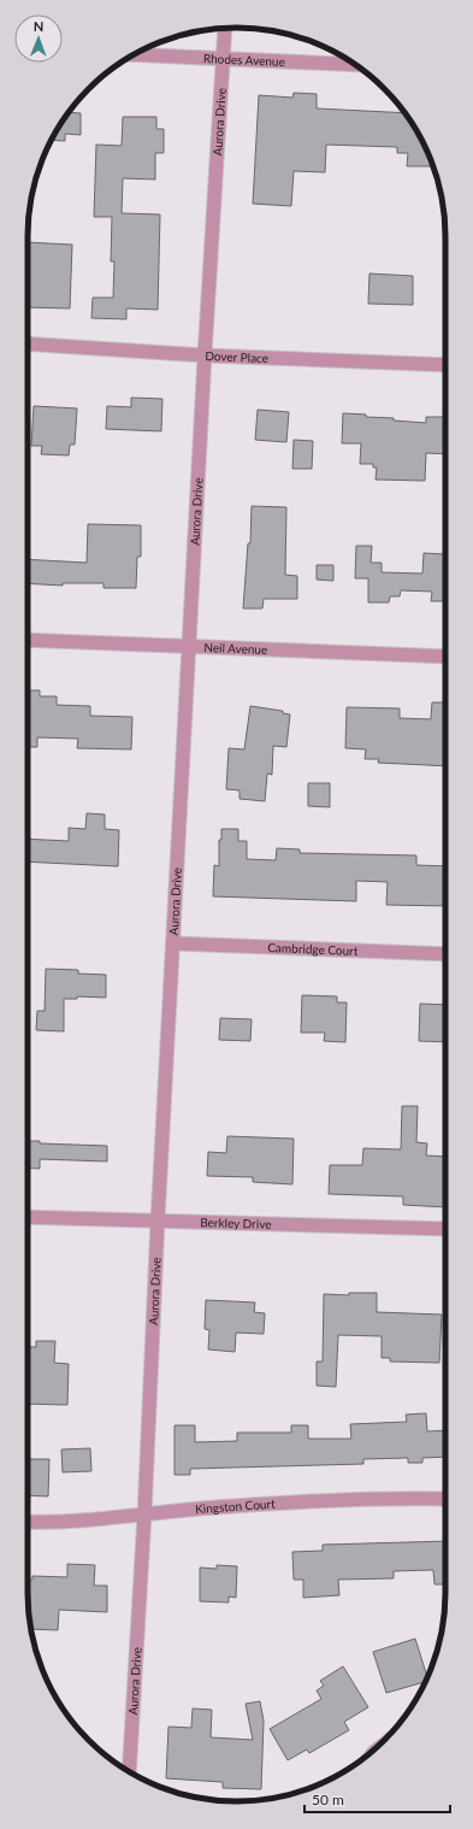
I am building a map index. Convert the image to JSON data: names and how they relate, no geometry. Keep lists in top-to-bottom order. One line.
{"streets":{"street":["Rhodes Avenue","Aurora Drive","Dover Place","Neil Avenue","Cambridge Court","Berkley Drive","Kingston Court"]},"crossings":[["Rhodes Avenue","Aurora Drive"],["Aurora Drive","Dover Place"],["Aurora Drive","Neil Avenue"],["Aurora Drive","Cambridge Court"],["Aurora Drive","Berkley Drive"],["Aurora Drive","Kingston Court"]],"scale_bar":"50 m","north":"top"}
